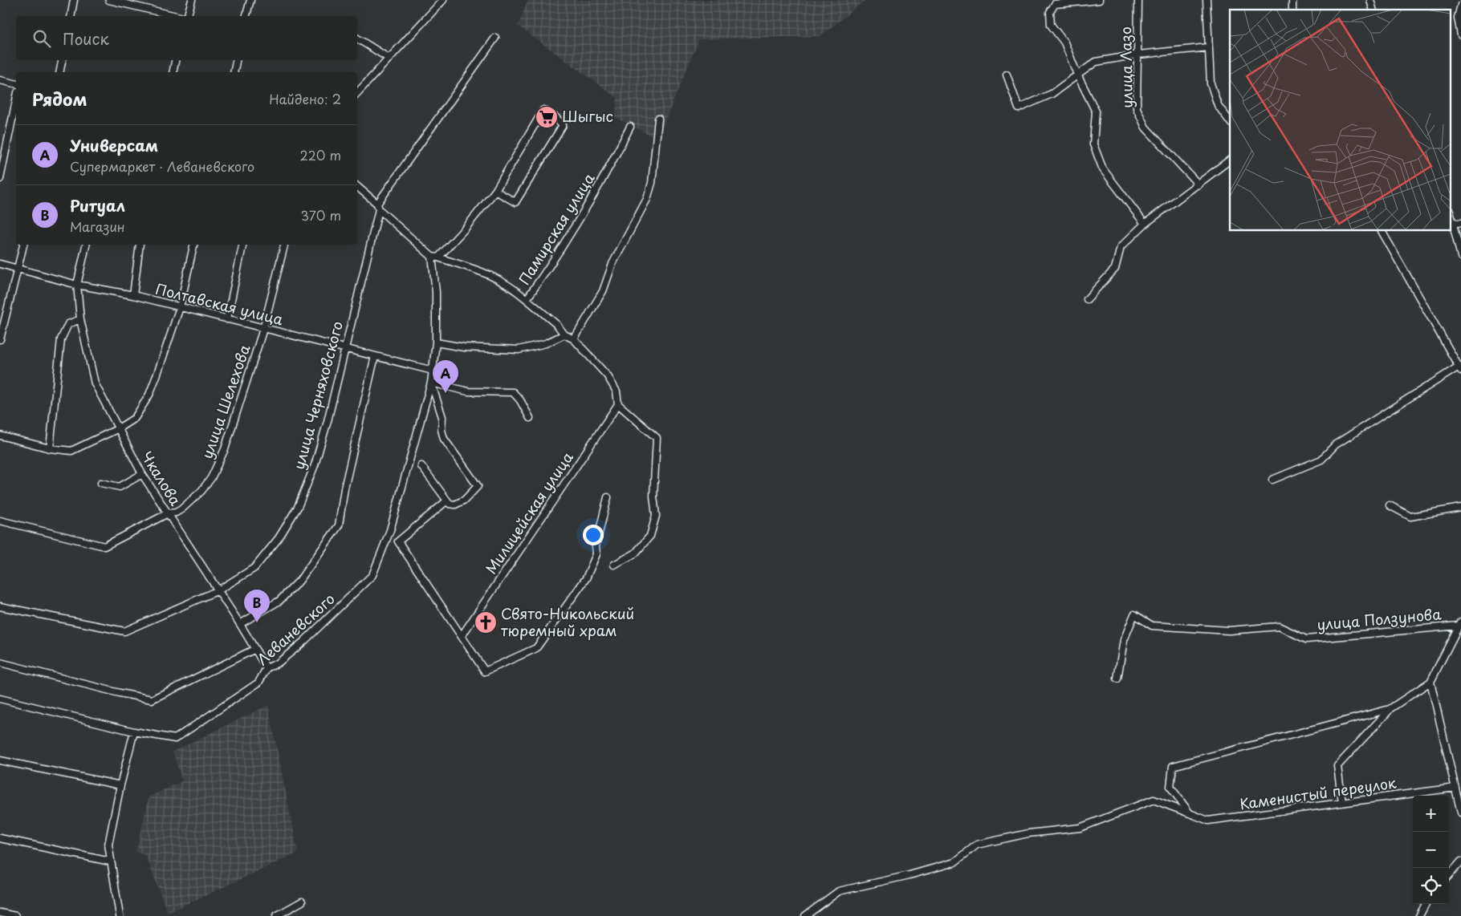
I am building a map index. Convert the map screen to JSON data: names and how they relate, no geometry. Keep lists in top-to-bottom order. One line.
{"streets":{"street":["улица Лазо","Памирская улица","Полтавская улица","улица Черняховского","улица Шелехова","Чкалова","Милицейская улица","улица Ползунова","Леваневского","Каменистый переулок"]},"crossings":[["Полтавская улица","улица Черняховского"],["Полтавская улица","улица Шелехова"],["Полтавская улица","Чкалова"],["Полтавская улица","Леваневского"],["улица Черняховского","Чкалова"],["улица Шелехова","Чкалова"],["Чкалова","Леваневского"]],"places":{"supermarket":["Шыгыс"],"church":["Свято-Никольский тюремный храм"]},"page":{"search":"Поиск","heading":["Рядом","Найдено: 2"],"list":[{"mark":"A","name":"Универсам","note":"Супермаркет · Леваневского","value":"220 m"},{"mark":"B","name":"Ритуал","note":"Магазин","value":"370 m"}],"pins":["A","B"],"map_buttons":["+","−"]}}
